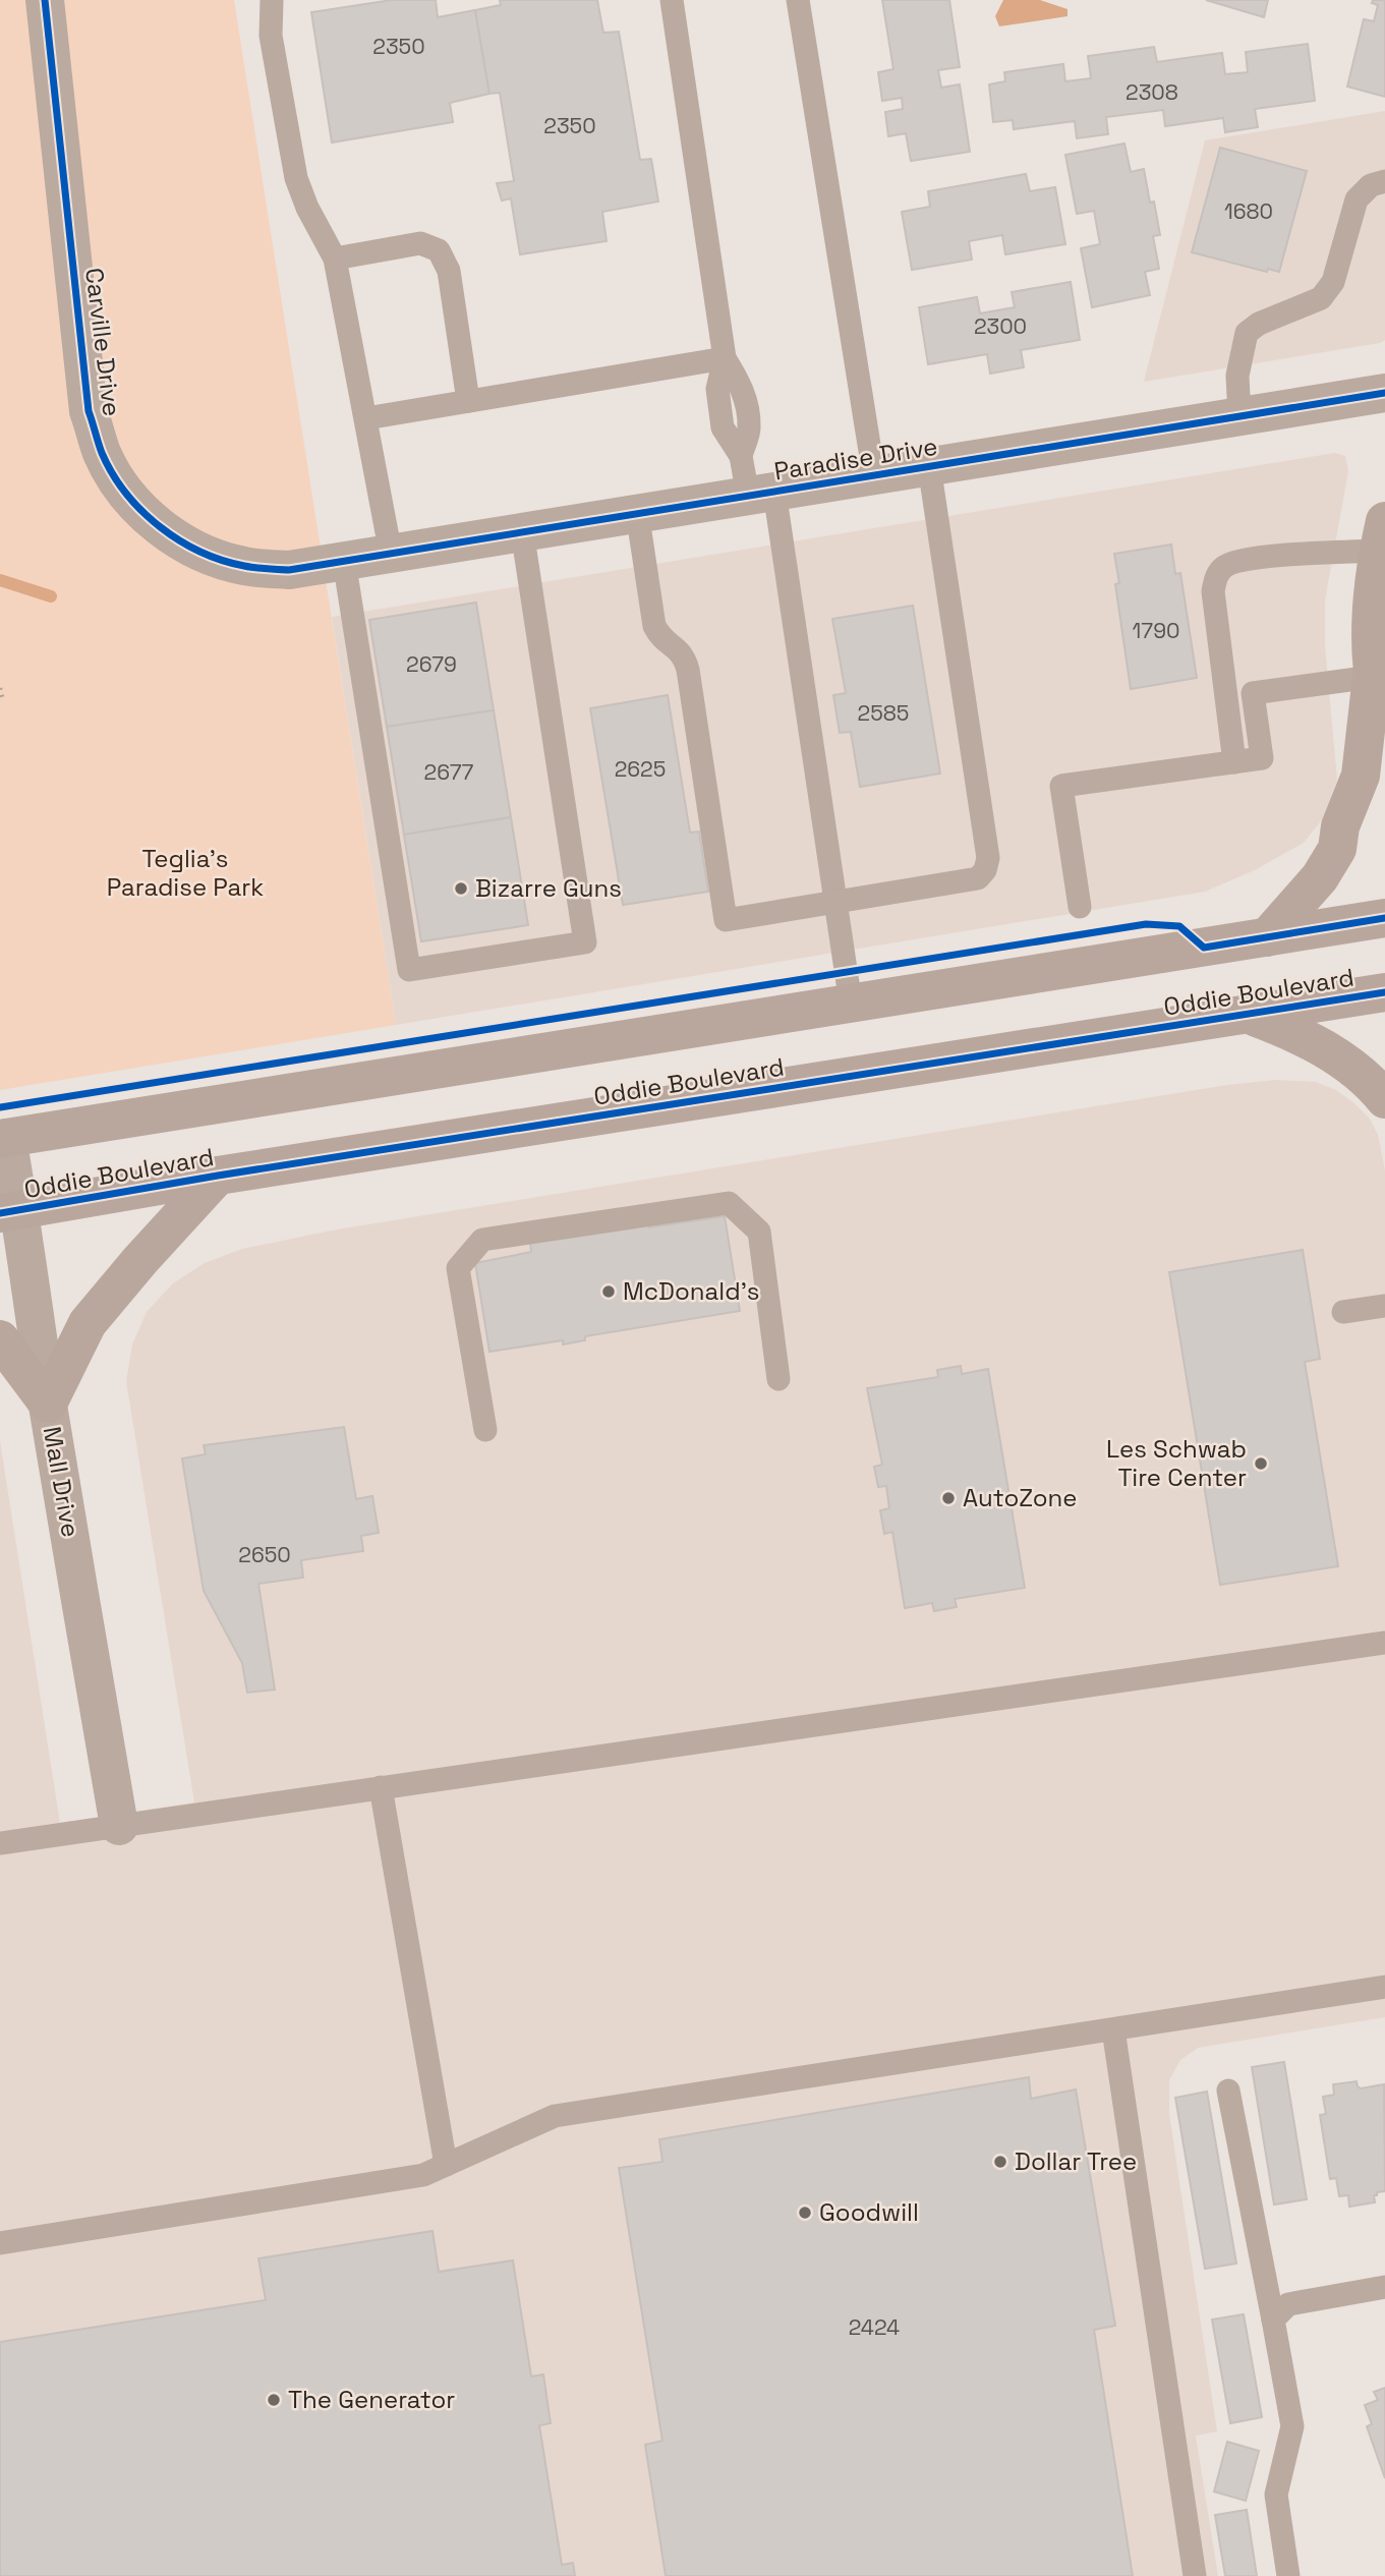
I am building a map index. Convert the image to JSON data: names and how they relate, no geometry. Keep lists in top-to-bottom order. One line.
{"streets":{"main road":["Oddie Boulevard"],"street":["Carville Drive","Paradise Drive","Mall Drive"]},"crossings":[["Carville Drive","Paradise Drive"],["Oddie Boulevard","Mall Drive"]],"parks":["Teglia's Paradise Park"],"places":["Bizarre Guns","McDonald's","Les Schwab Tire Center","AutoZone","Dollar Tree","Goodwill","The Generator"],"house_numbers":["2350","2308","2350","1680","2300","1790","2679","2585","2625","2677","2650","2424"]}
